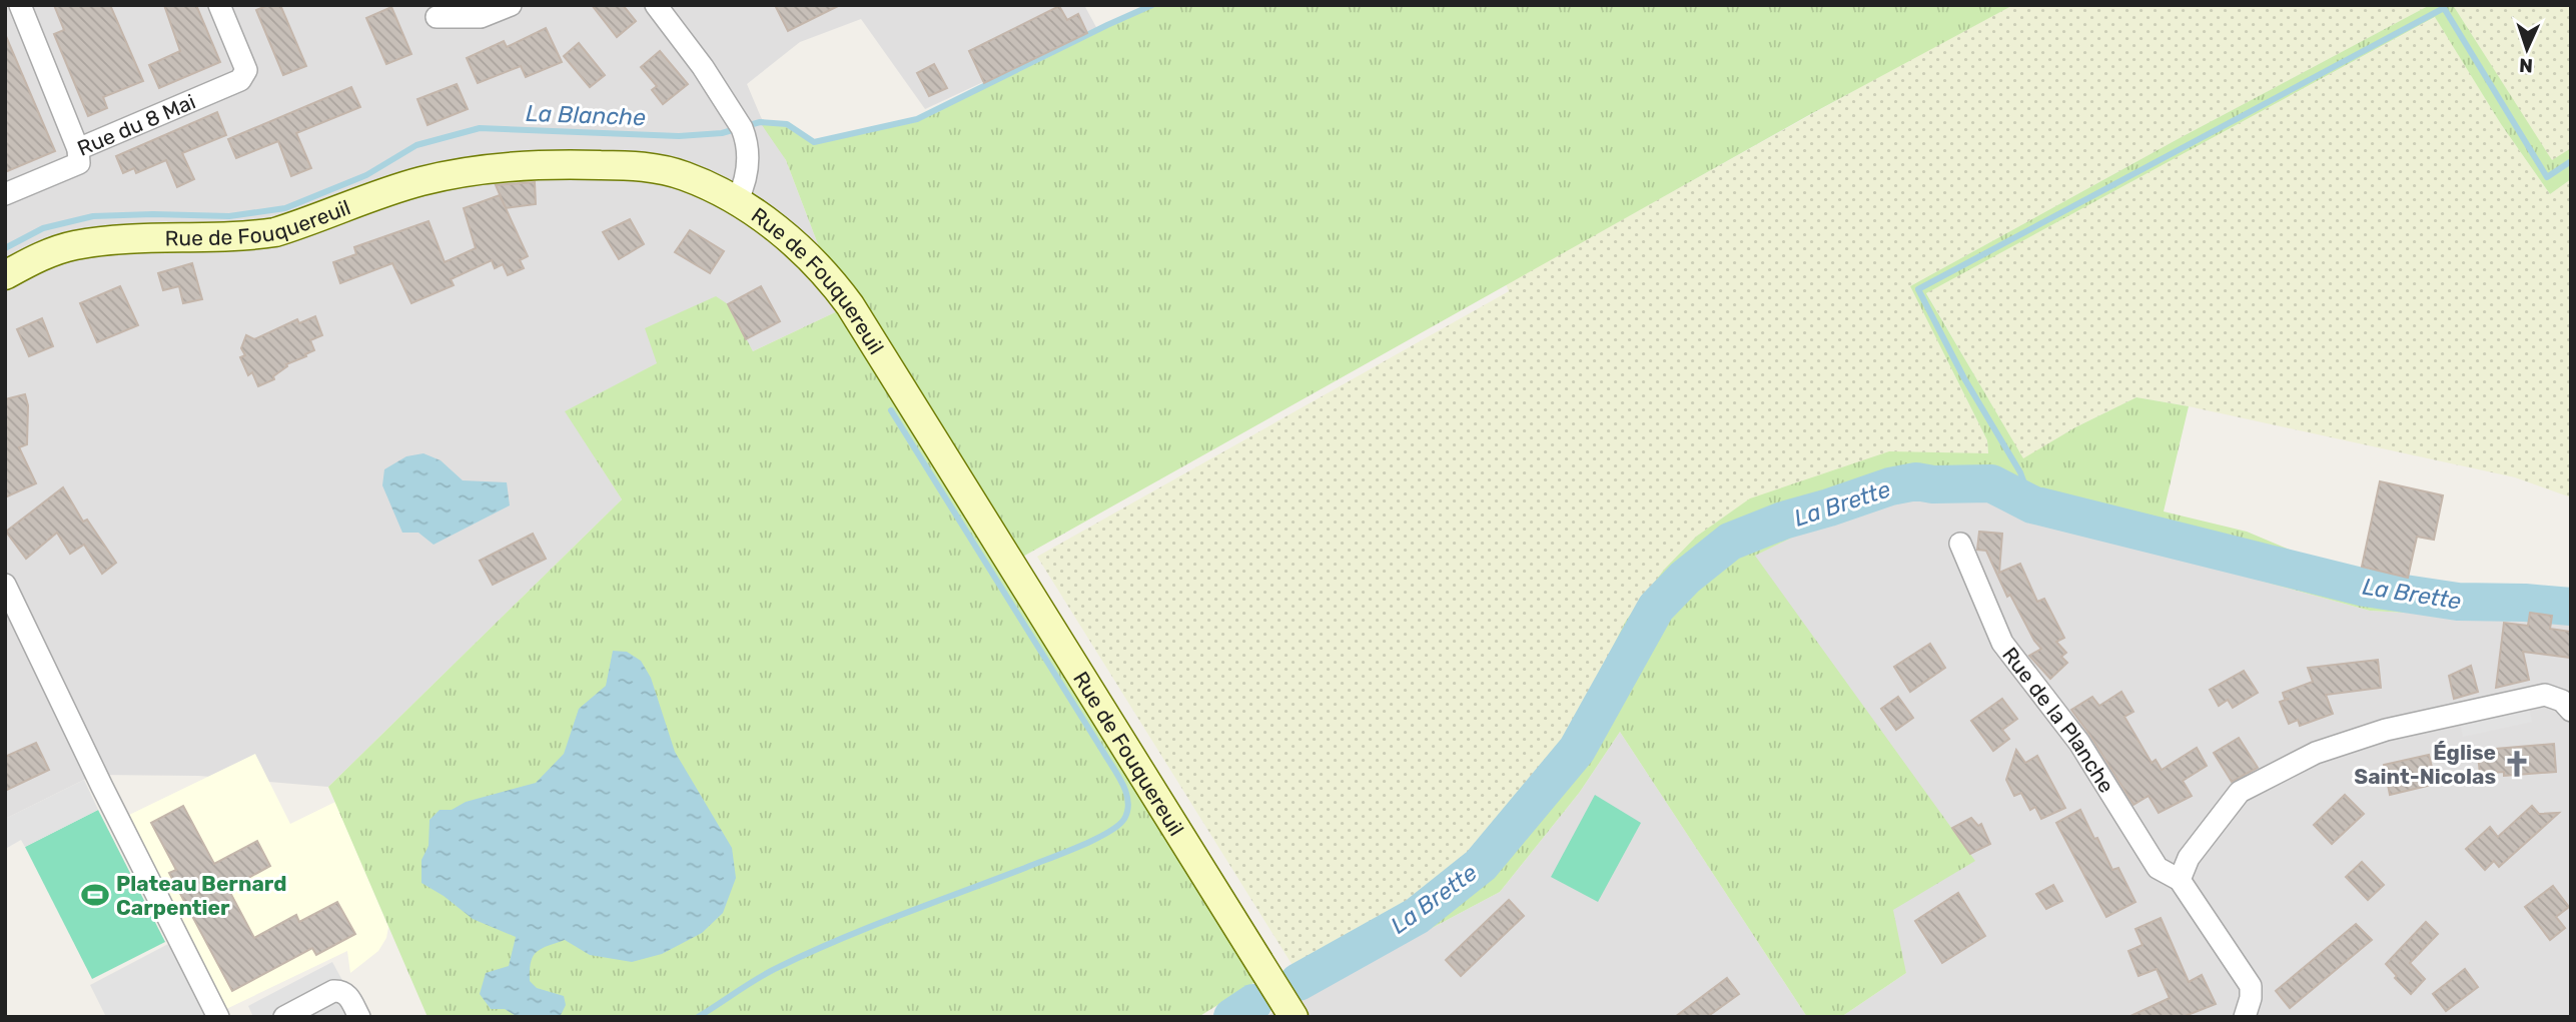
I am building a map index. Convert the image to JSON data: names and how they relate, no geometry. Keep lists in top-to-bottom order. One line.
{"streets":{"street":["Rue du 8 Mai","Rue de Fouquereuil","Rue de la Planche"]},"water":["La Blanche","La Brette"],"places":{"church":["Église Saint-Nicolas"],"sports":["Plateau Bernard Carpentier"]},"north":"bottom"}
